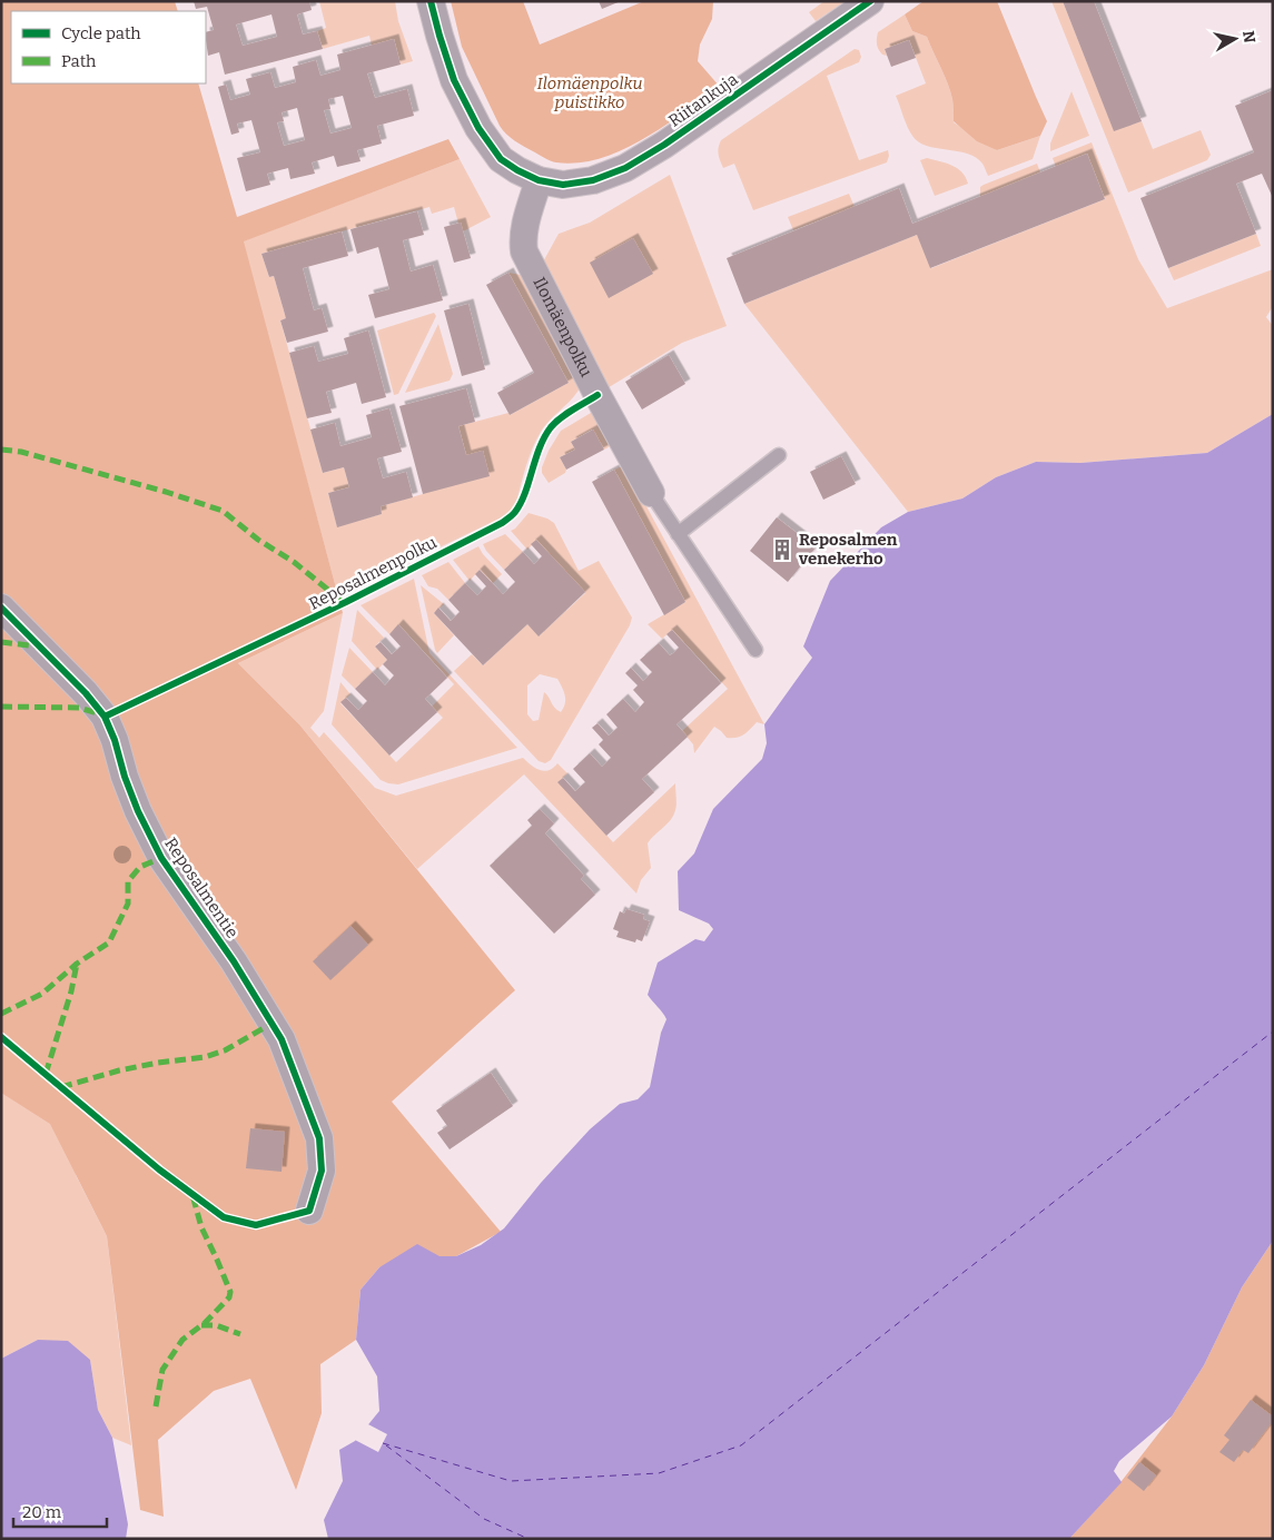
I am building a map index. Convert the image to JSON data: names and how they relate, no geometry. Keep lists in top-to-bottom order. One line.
{"streets":{"street":["Riitankuja","Ilomäenpolku","Reposalmentie"],"cycle path":["Reposalmenpolku"]},"crossings":[["Riitankuja","Ilomäenpolku"]],"parks":["Ilomäenpolku puistikko"],"places":{"building":["Reposalmen venekerho"]},"legend":["Cycle path","Path"],"scale_bar":"20 m","north":"right"}
